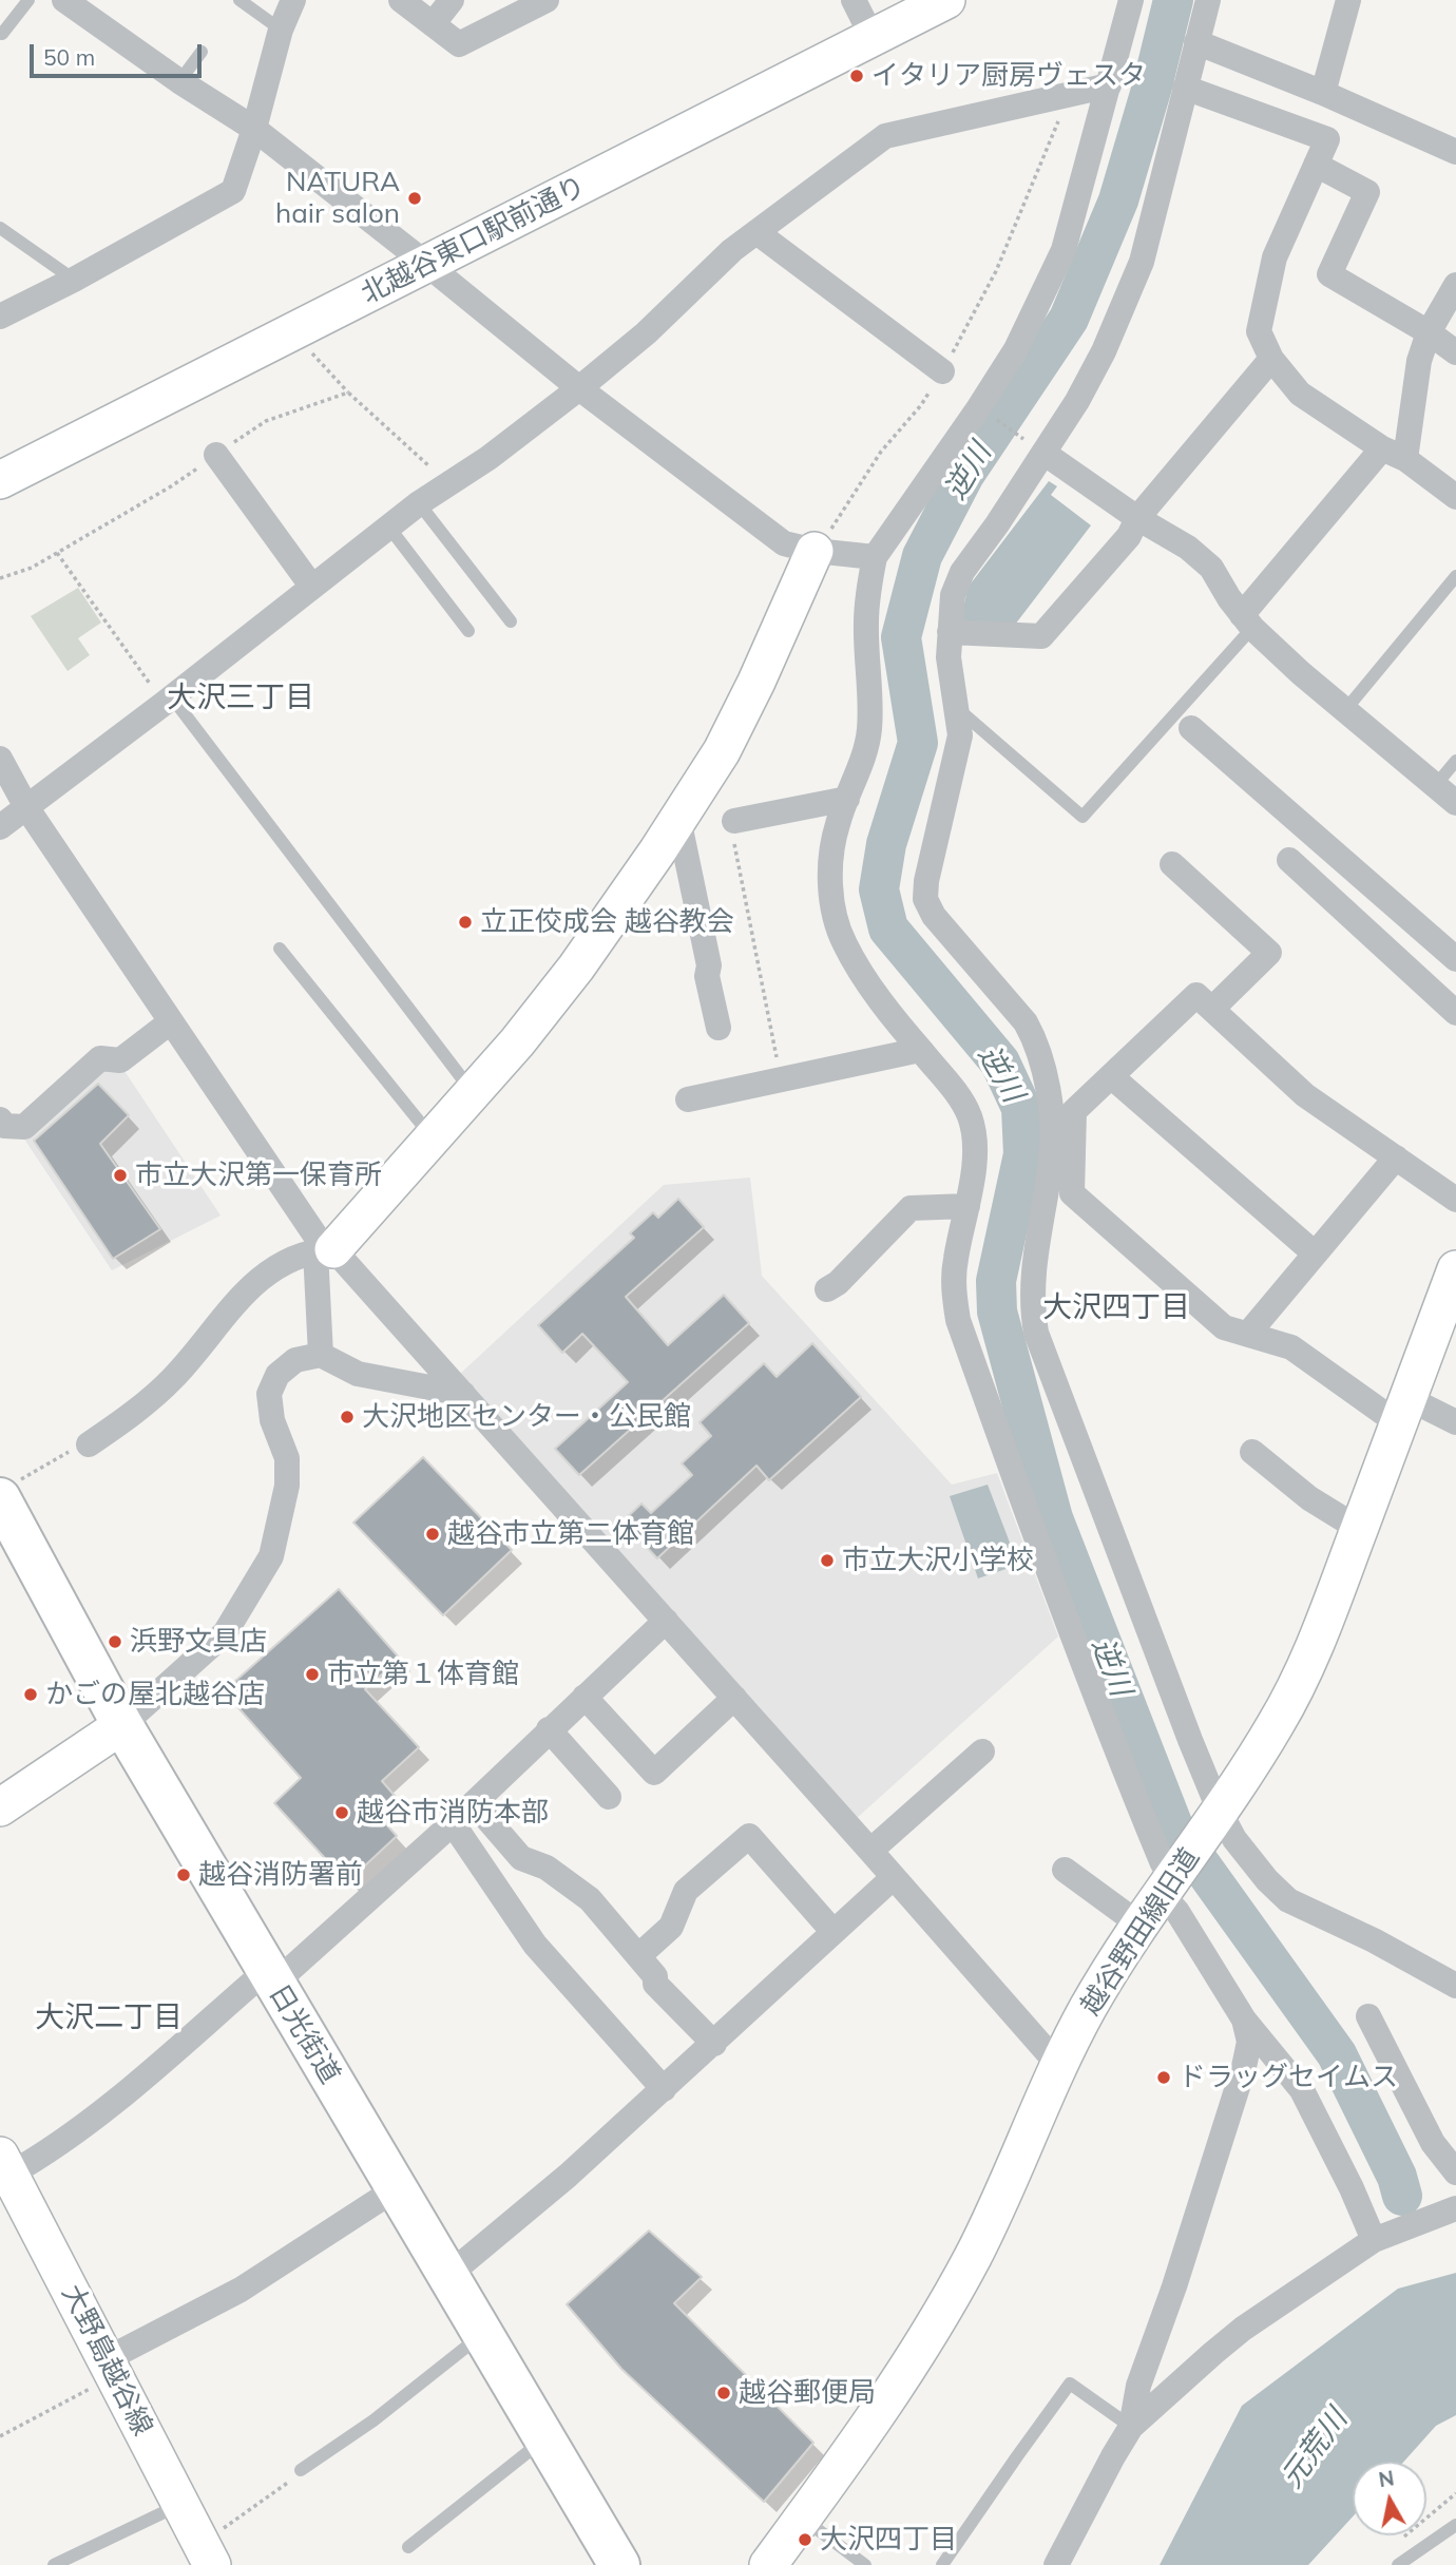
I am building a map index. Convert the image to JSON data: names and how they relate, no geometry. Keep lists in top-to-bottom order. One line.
{"streets":{"main road":["日光街道"],"street":["北越谷東口駅前通り","越谷野田線旧道","大野島越谷線"]},"districts":["大沢三丁目","大沢四丁目","大沢二丁目"],"water":["逆川","元荒川"],"places":["イタリア厨房ヴェスタ","NATURA hair salon","立正佼成会 越谷教会","市立大沢第一保育所","大沢地区センター・公民館","越谷市立第二体育館","市立大沢小学校","浜野文具店","市立第１体育館","かごの屋北越谷店","越谷市消防本部","越谷消防署前","ドラッグセイムス","越谷郵便局","大沢四丁目"],"scale_bar":"50 m","north":"top"}
